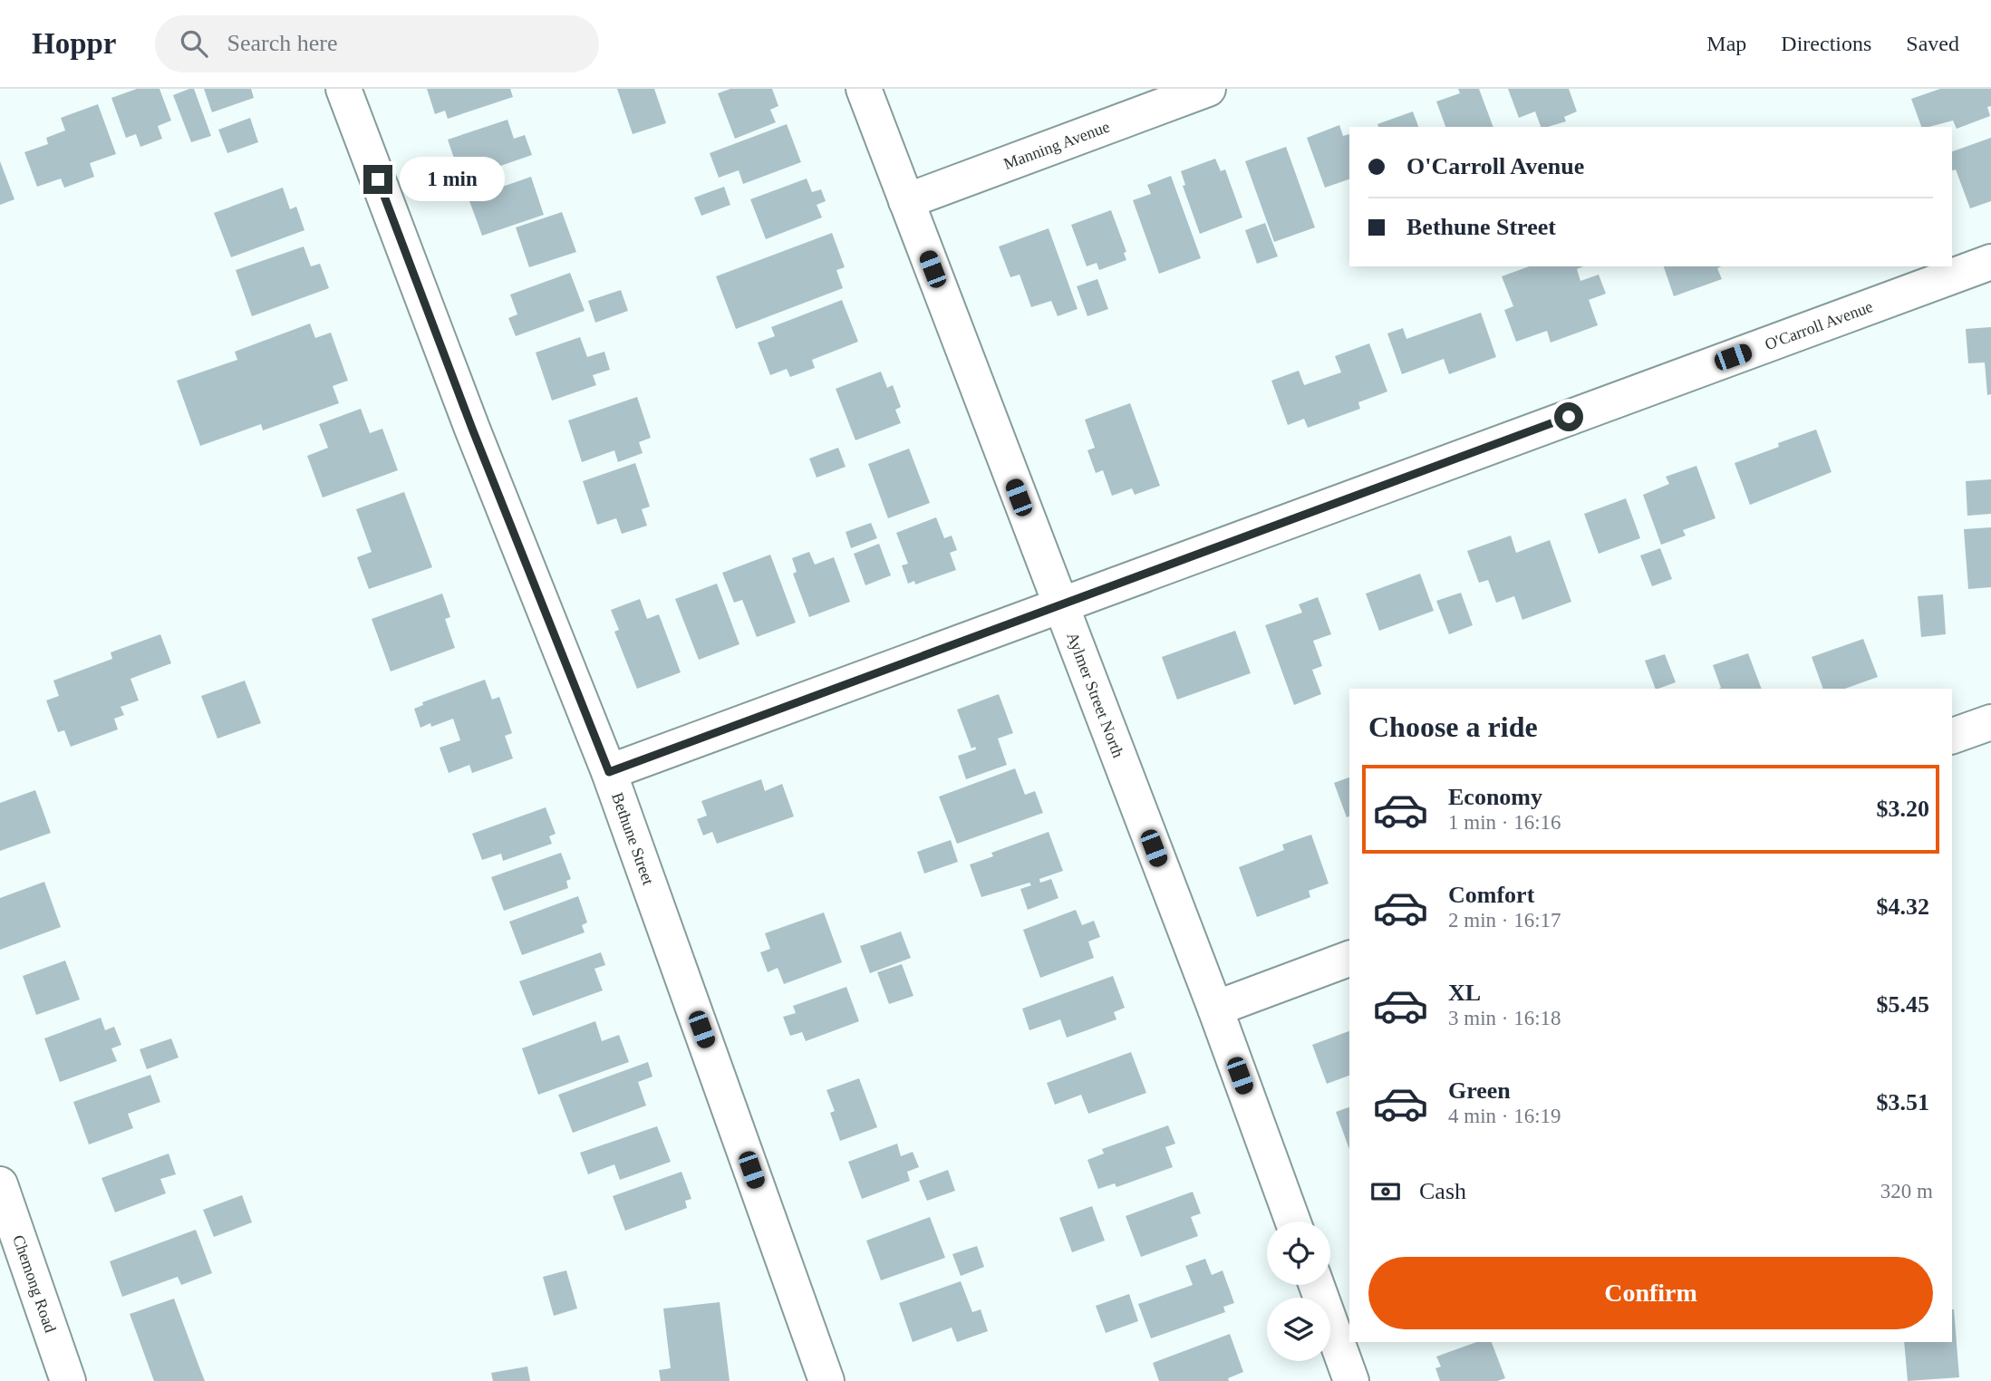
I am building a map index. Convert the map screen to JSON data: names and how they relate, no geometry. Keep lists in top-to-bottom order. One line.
{"streets":{"street":["Manning Avenue","O'Carroll Avenue","Aylmer Street North","Bethune Street","Chemong Road"]},"crossings":[["Manning Avenue","Aylmer Street North"],["O'Carroll Avenue","Aylmer Street North"],["O'Carroll Avenue","Bethune Street"]],"page":{"header":"Hoppr","search":"Search here","nav":["Map","Directions","Saved"],"banner":["O'Carroll Avenue","Bethune Street"],"bubble":"1 min","heading":"Choose a ride","list":[{"name":"Economy","note":"1 min · 16:16","value":"$3.20"},{"name":"Comfort","note":"2 min · 16:17","value":"$4.32"},{"name":"XL","note":"3 min · 16:18","value":"$5.45"},{"name":"Green","note":"4 min · 16:19","value":"$3.51"}],"pay":["Cash","320 m"],"buttons":"Confirm"}}
